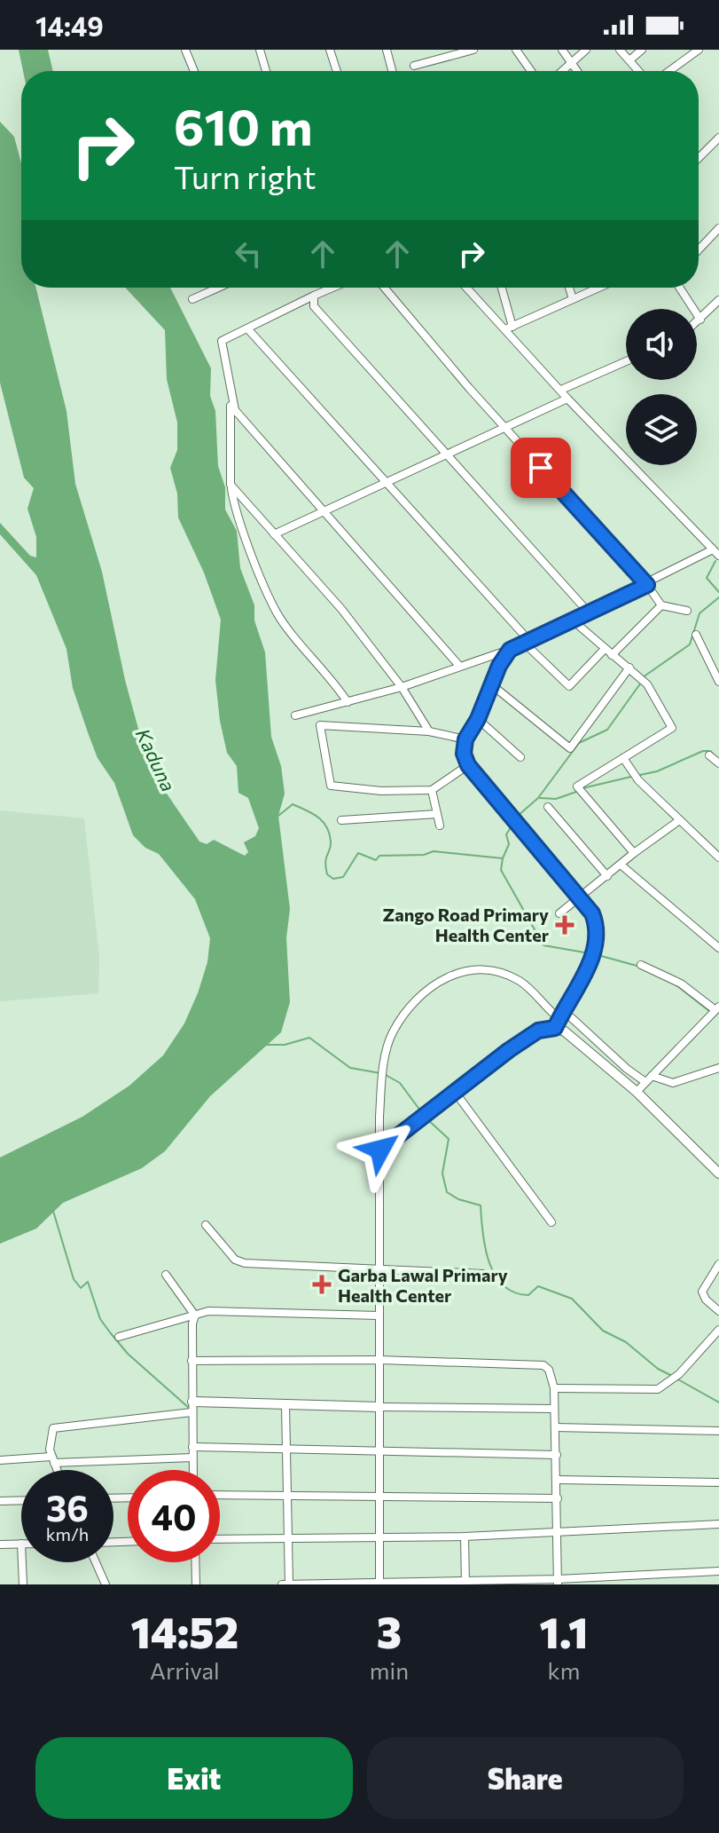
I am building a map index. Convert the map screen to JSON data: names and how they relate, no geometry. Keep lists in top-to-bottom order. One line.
{"water":["Kaduna"],"places":{"health":["Zango Road Primary Health Center","Garba Lawal Primary Health Center"]},"page":{"status":"14:49","turn":["610 m","Turn right"],"speed":"36 km/h","limit":"40","eta":["14:52","Arrival","3","min","1.1","km"],"buttons":["Exit","Share"]}}
